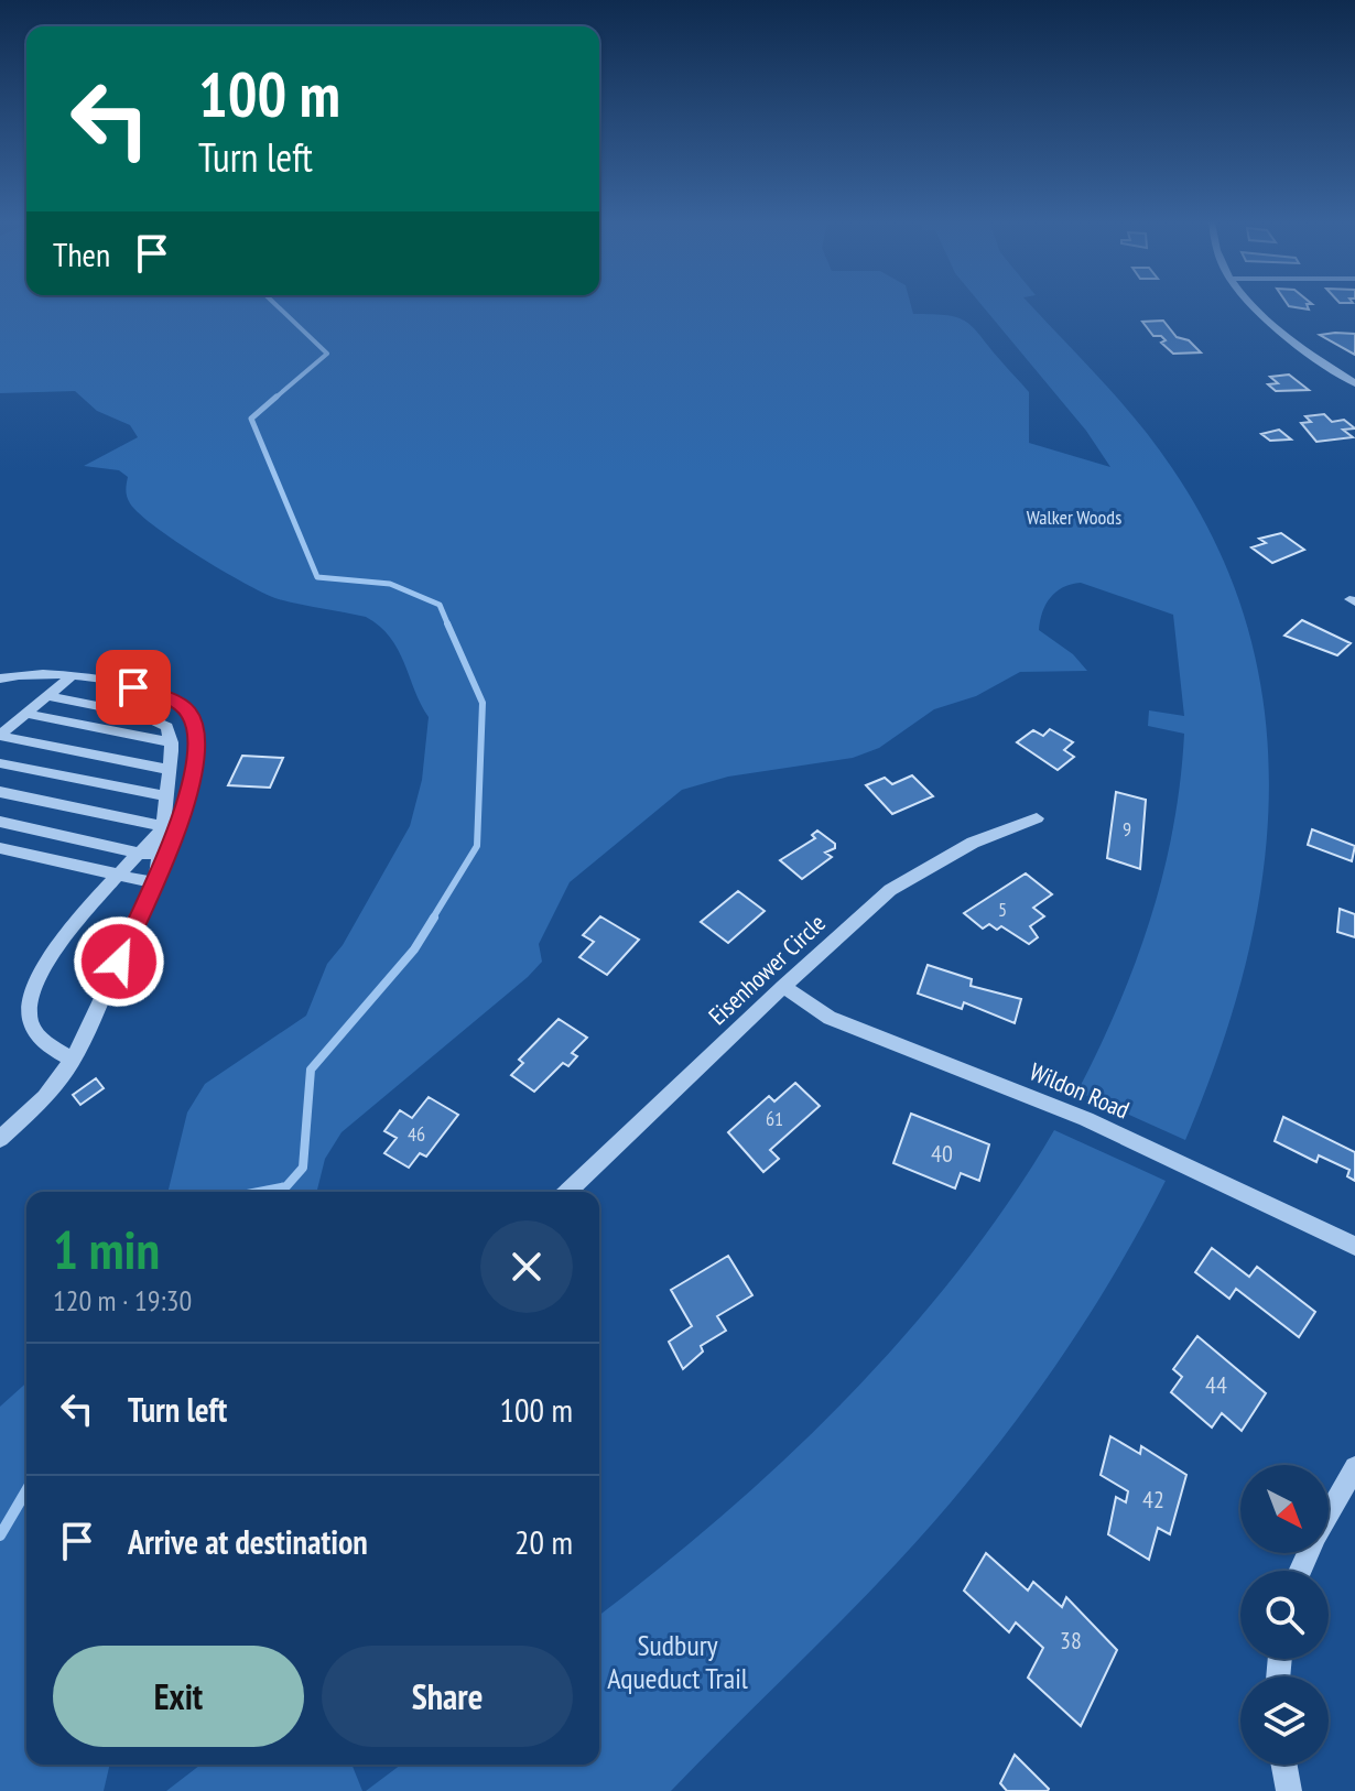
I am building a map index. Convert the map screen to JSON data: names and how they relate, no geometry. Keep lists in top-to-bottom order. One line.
{"streets":{"street":["Eisenhower Circle","Wildon Road"]},"crossings":[["Eisenhower Circle","Wildon Road"]],"parks":["Walker Woods","Sudbury Aqueduct Trail"],"house_numbers":["9","5","61","46","40","44","42","38"],"north":"bottom right","page":{"turn":["100 m","Turn left"],"then":"Then","heading":["1 min","120 m · 19:30"],"list":[{"name":"Turn left","value":"100 m"},{"name":"Arrive at destination","value":"20 m"}],"buttons":["Exit","Share"]}}
